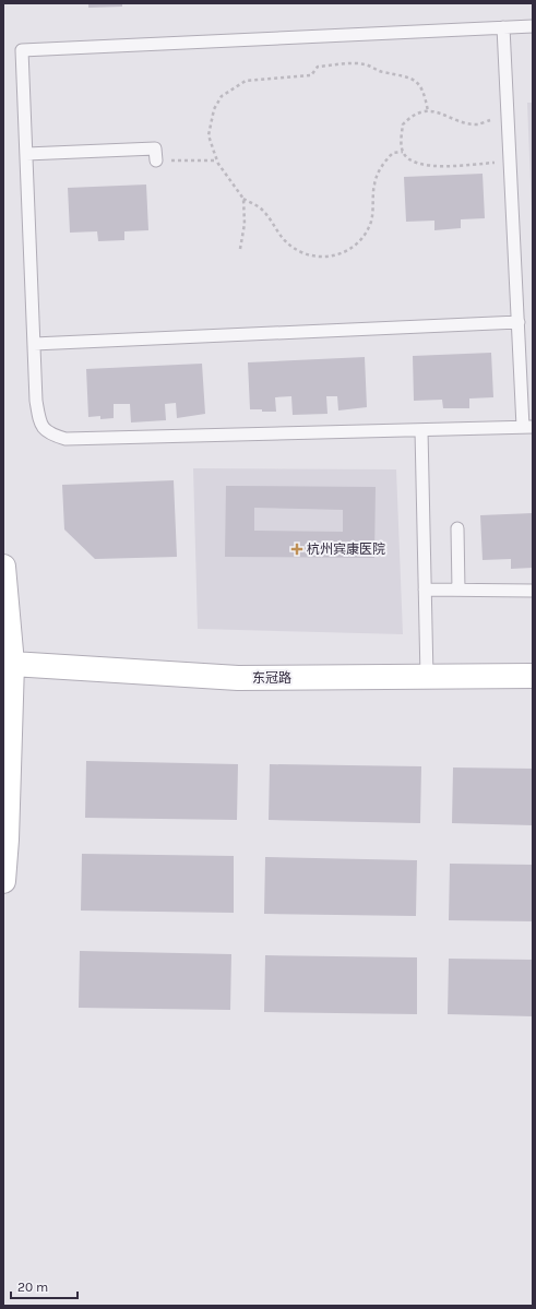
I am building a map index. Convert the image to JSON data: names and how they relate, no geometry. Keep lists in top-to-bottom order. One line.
{"streets":{"main road":["东冠路"]},"places":{"health":["杭州宾康医院"]},"scale_bar":"20 m"}
